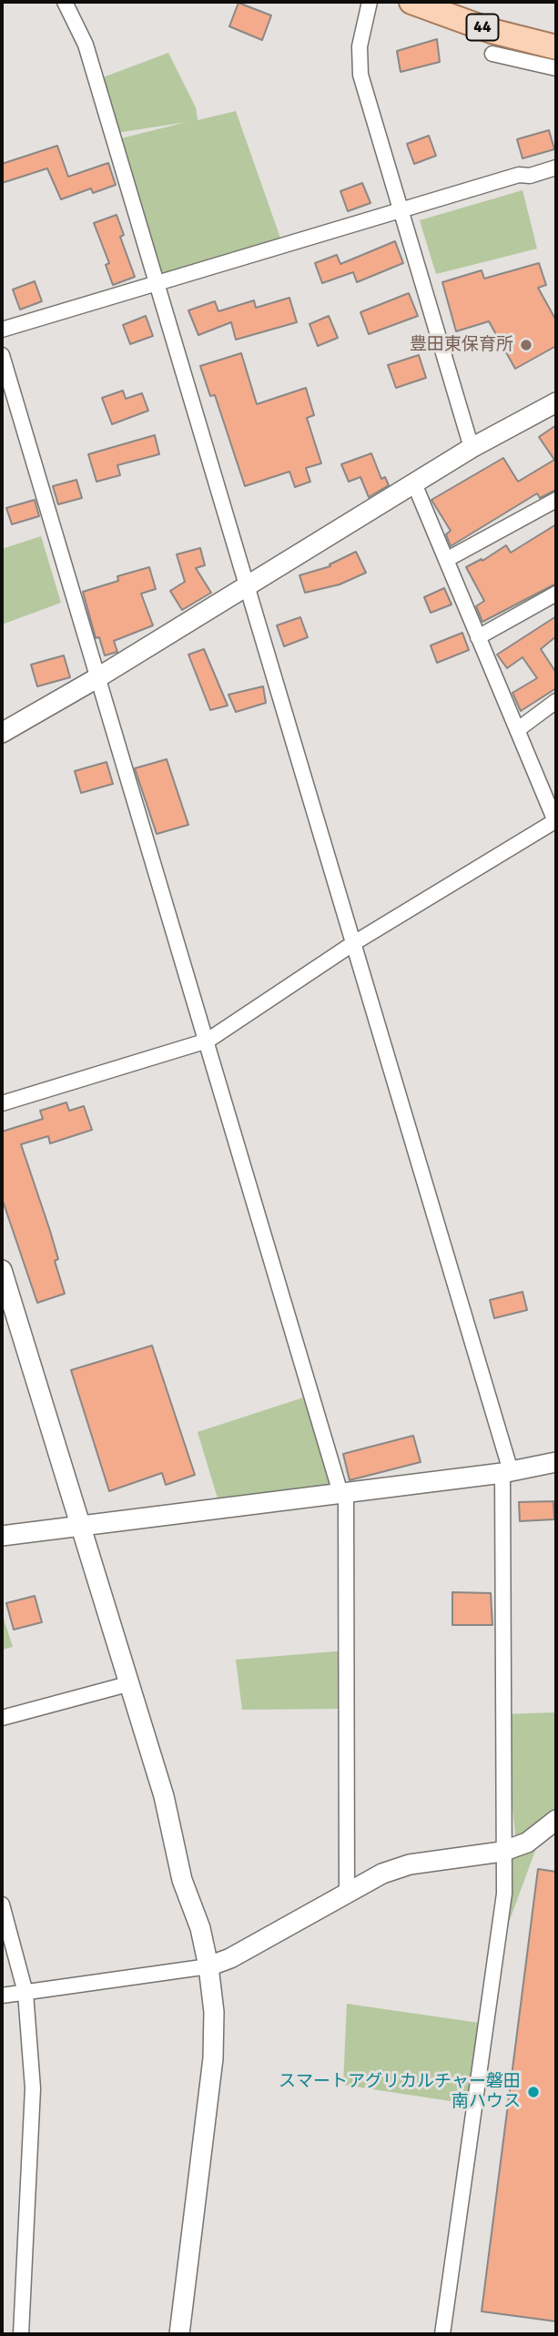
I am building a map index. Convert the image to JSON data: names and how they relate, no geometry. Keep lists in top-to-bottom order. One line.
{"streets":{"main road":["44"]},"places":["豊田東保育所","スマートアグリカルチャー磐田 南ハウス"]}
